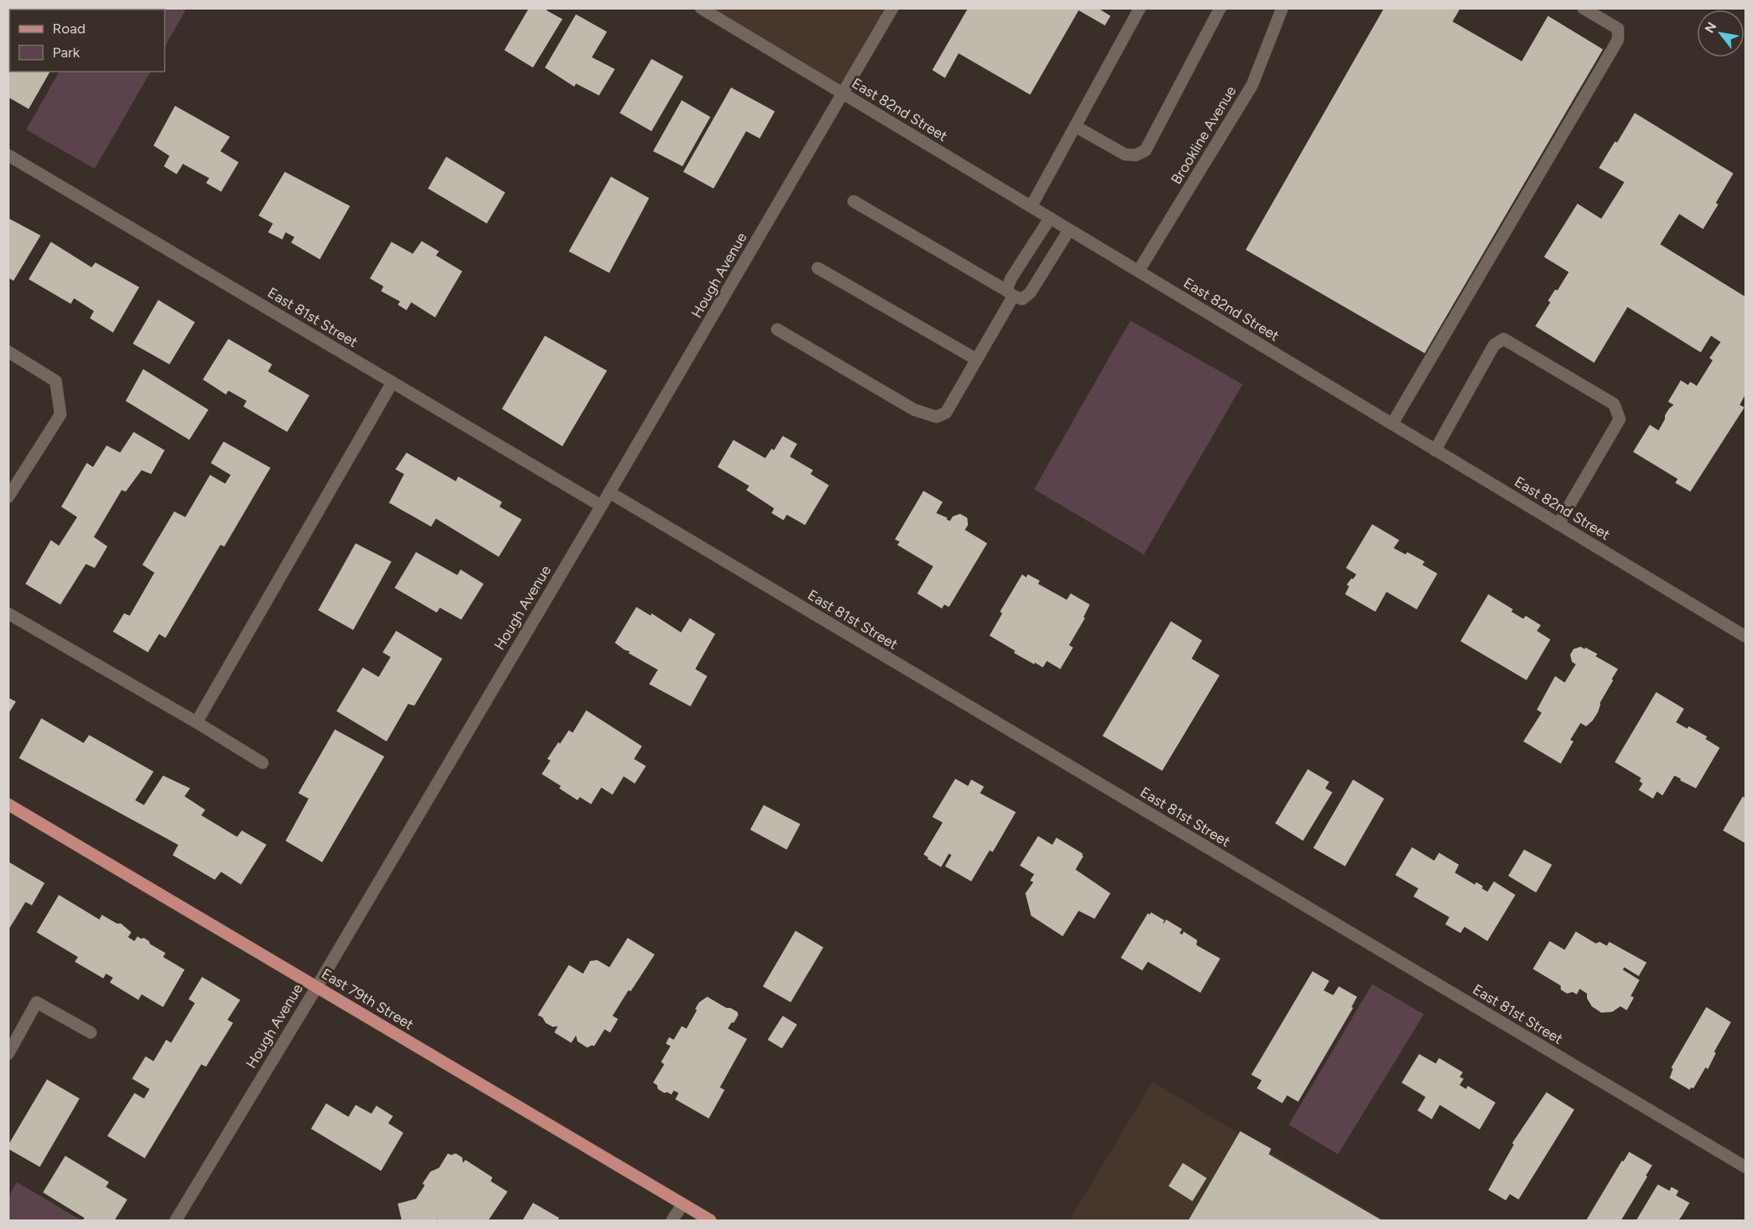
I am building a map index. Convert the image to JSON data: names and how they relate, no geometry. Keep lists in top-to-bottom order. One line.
{"streets":{"main road":["East 79th Street"],"street":["East 82nd Street","Brookline Avenue","Hough Avenue","East 81st Street"]},"crossings":[["East 82nd Street","Brookline Avenue"],["East 82nd Street","Hough Avenue"],["Hough Avenue","East 81st Street"],["Hough Avenue","East 79th Street"]],"legend":["Road","Park"],"north":"top left"}
